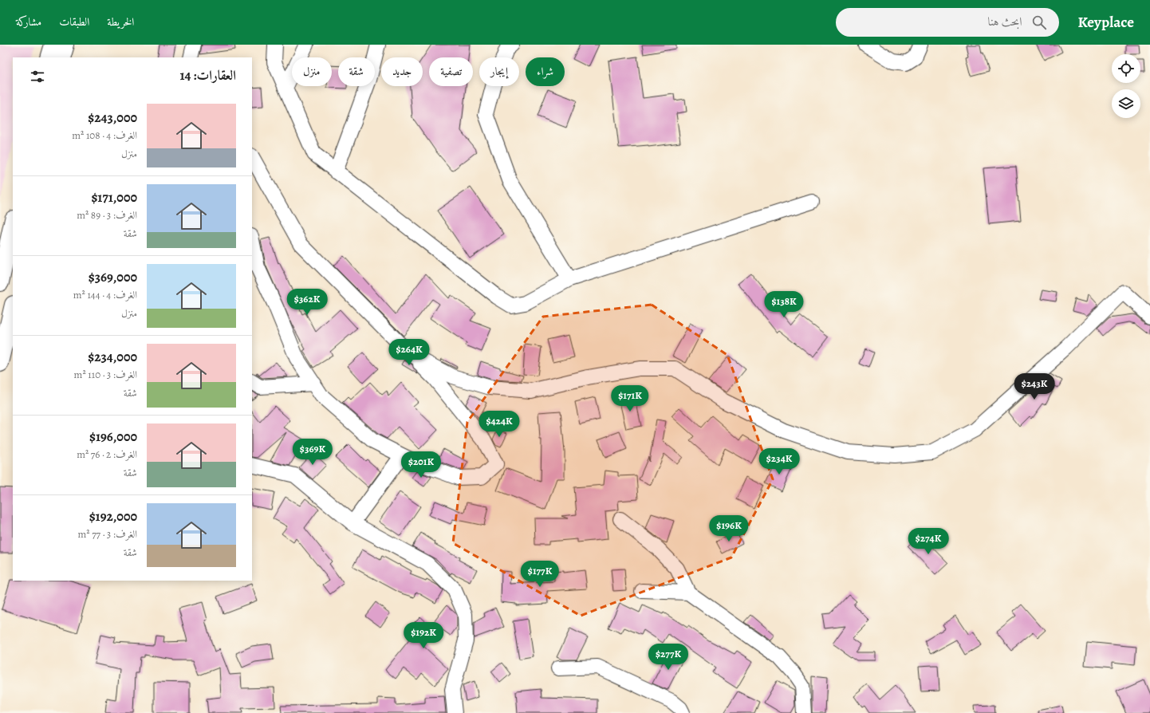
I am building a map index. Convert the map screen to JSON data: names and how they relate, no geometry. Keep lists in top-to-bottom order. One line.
{"page":{"header":"Keyplace","search":"ابحث هنا","nav":["الخريطة","الطبقات","مشاركة"],"chip":["شراء","إيجار","تصفية","جديد","شقة","منزل"],"heading":"العقارات: 14","list":[{"name":"$243,000","note":"الغرف: 4 · 108 m² · منزل"},{"name":"$171,000","note":"الغرف: 3 · 89 m² · شقة"},{"name":"$369,000","note":"الغرف: 4 · 144 m² · منزل"},{"name":"$234,000","note":"الغرف: 3 · 110 m² · شقة"},{"name":"$196,000","note":"الغرف: 2 · 76 m² · شقة"},{"name":"$192,000","note":"الغرف: 3 · 77 m² · شقة"}],"price":["$362K","$138K","$264K","$243K","$171K","$424K","$369K","$234K","$201K","$196K","$274K","$177K","$192K","$277K"]}}
